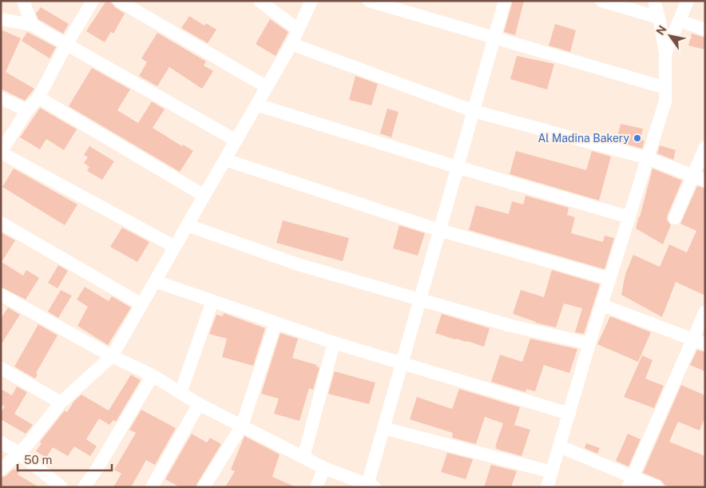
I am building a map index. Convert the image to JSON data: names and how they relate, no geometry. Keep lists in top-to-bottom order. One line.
{"places":["Al Madina Bakery"],"scale_bar":"50 m","north":"top left"}
